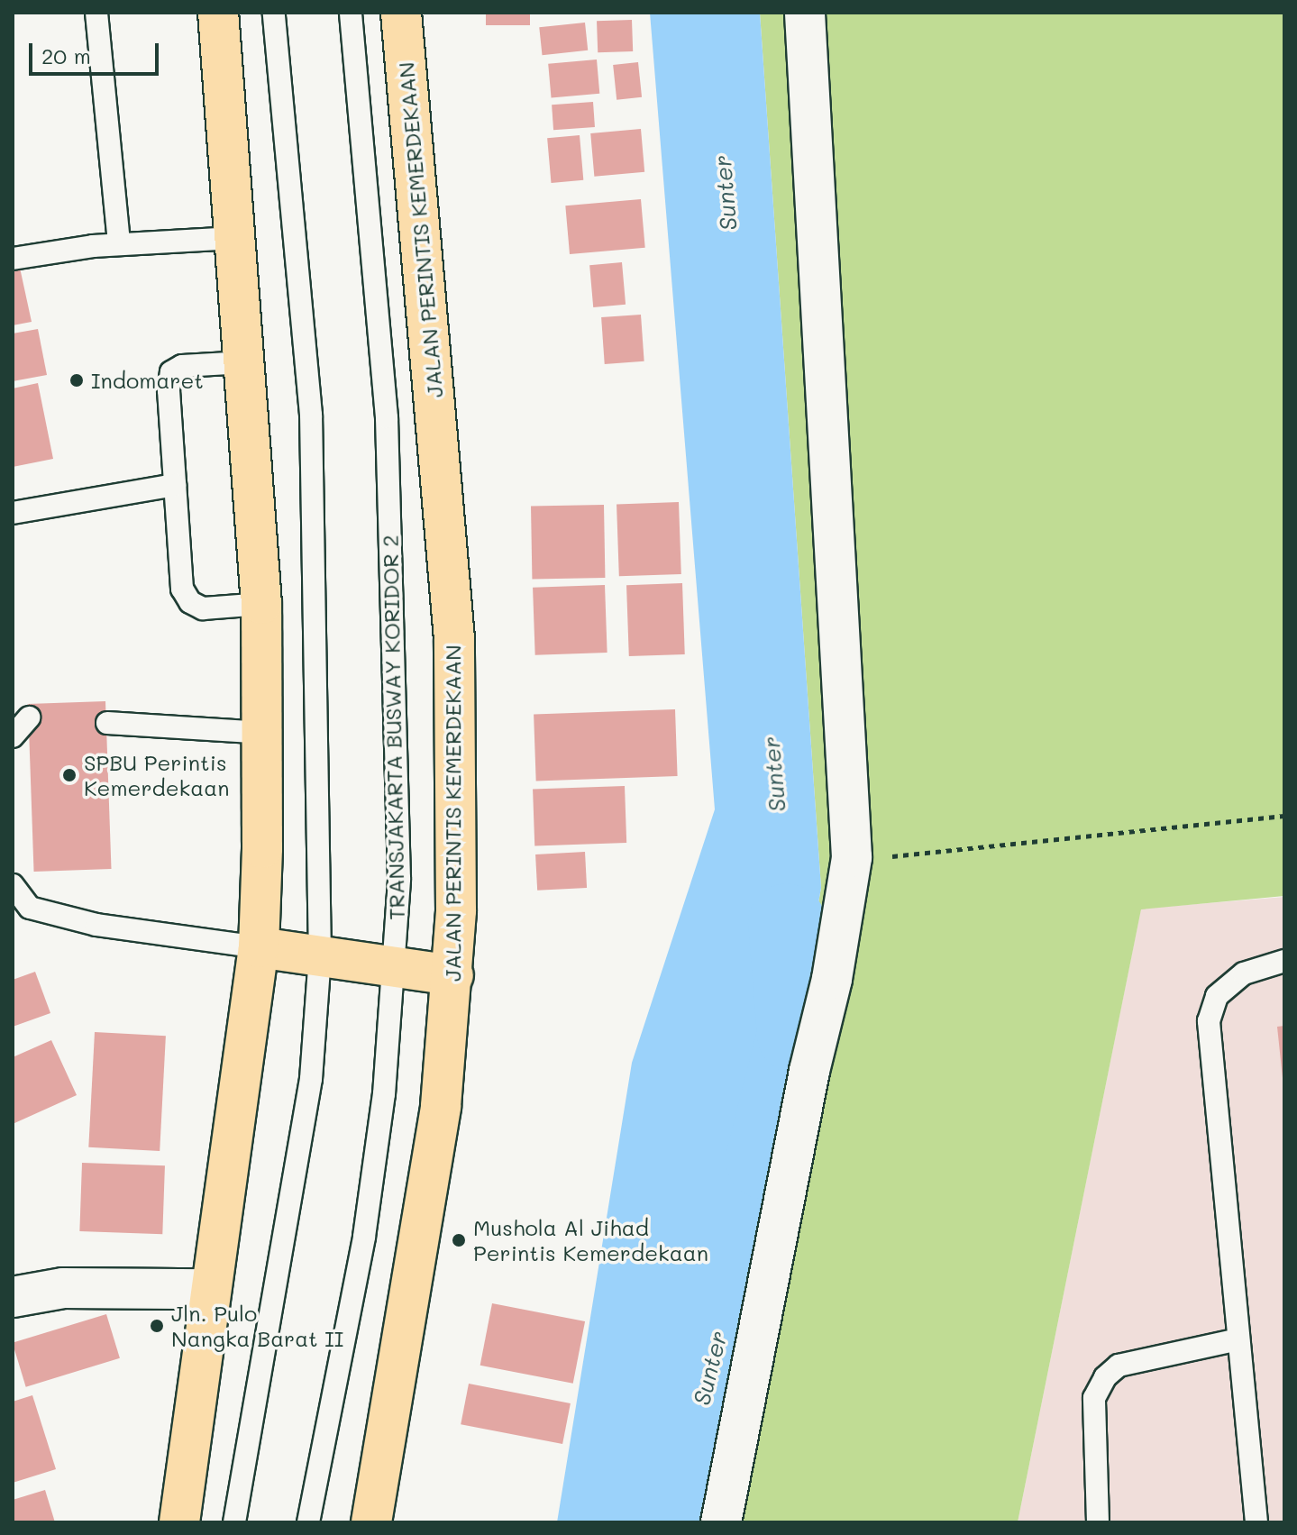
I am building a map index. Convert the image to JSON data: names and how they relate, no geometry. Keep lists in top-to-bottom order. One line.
{"streets":{"highway":["JALAN PERINTIS KEMERDEKAAN"],"lane":["TRANSJAKARTA BUSWAY KORIDOR 2"]},"water":["Sunter"],"places":["Indomaret","SPBU Perintis Kemerdekaan","Mushola Al Jihad Perintis Kemerdekaan","Jln. Pulo Nangka Barat II"],"scale_bar":"20 m"}
